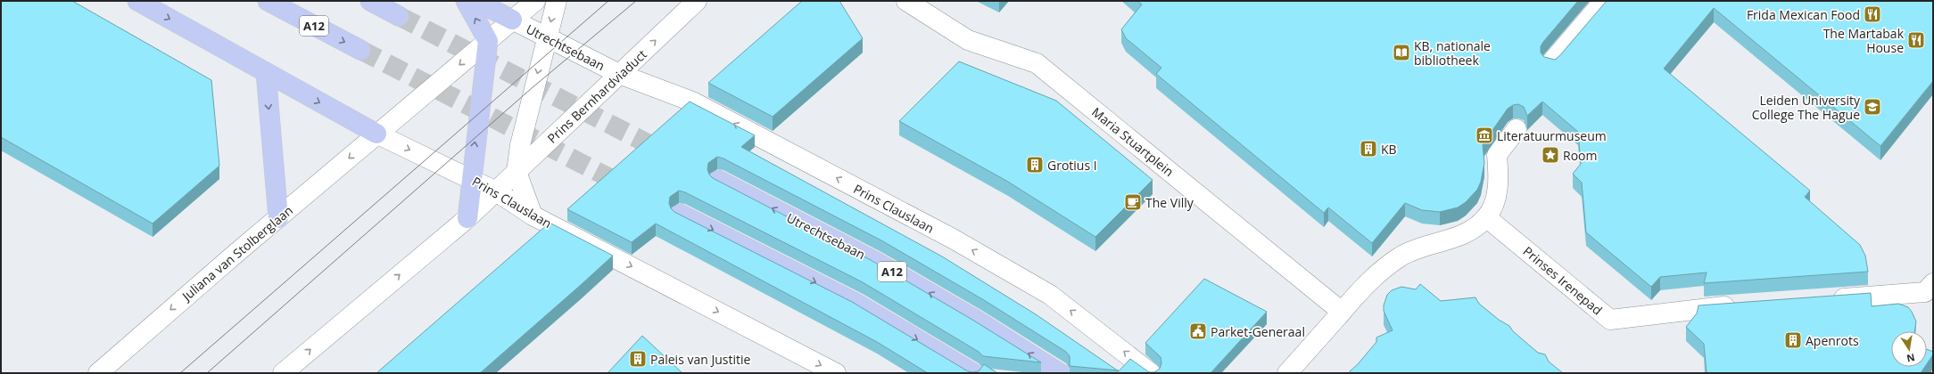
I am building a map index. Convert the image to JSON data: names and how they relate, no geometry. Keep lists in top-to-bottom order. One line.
{"streets":{"main road":["A12","Utrechtsebaan"],"street":["Prins Bernhardviaduct","Maria Stuartplein","Prins Clauslaan","Juliana van Stolberglaan","Prinses Irenepad"]},"crossings":[["Utrechtsebaan","Prins Bernhardviaduct"],["Utrechtsebaan","Prins Clauslaan"],["Prins Bernhardviaduct","Prins Clauslaan"],["Prins Clauslaan","Juliana van Stolberglaan"]],"one_way":["Utrechtsebaan","Prins Bernhardviaduct"],"places":{"restaurant":["Frida Mexican Food","The Martabak House"],"library":["KB, nationale bibliotheek"],"school or university":["Leiden University College The Hague"],"museum":["Literatuurmuseum"],"building":["KB","Grotius I","Apenrots","Paleis van Justitie"],"place":["Room"],"cafe":["The Villy"],"public building":["Parket-Generaal"]},"north":"bottom"}
